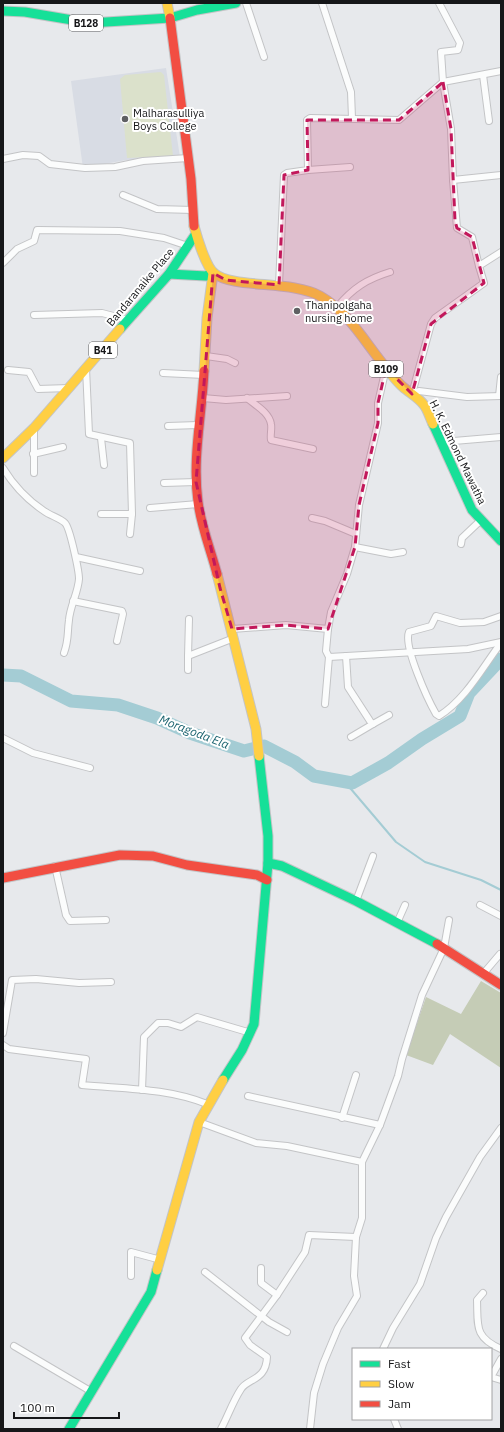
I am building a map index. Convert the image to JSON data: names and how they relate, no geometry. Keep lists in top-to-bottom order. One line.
{"streets":{"street":["B128","Bandaranaike Place","B41","B109","H. K. Edmond Mawatha"]},"water":["Moragoda Ela"],"places":["Malharasulliya Boys College","Thanipolgaha nursing home"],"legend":["Fast","Slow","Jam"],"scale_bar":"100 m"}
